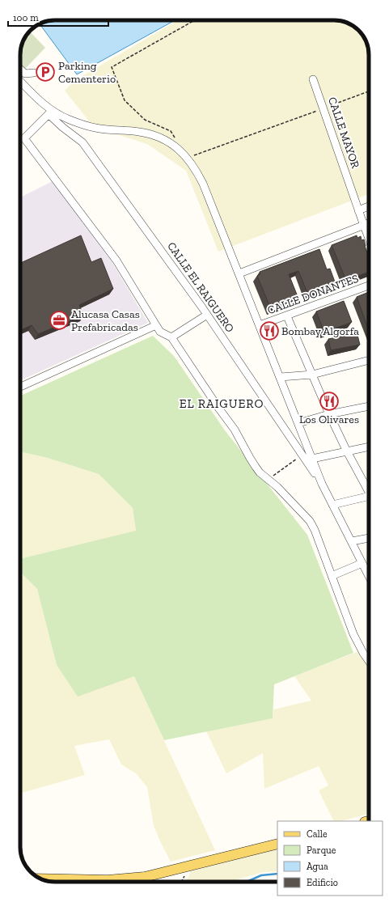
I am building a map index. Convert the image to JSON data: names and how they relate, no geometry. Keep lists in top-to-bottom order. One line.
{"streets":{"street":["CALLE MAYOR","CALLE EL RAIGUERO","CALLE DONANTES"]},"districts":["EL RAIGUERO"],"places":{"parking":["Parking Cementerio"],"office":["Alucasa Casas Prefabricadas"],"restaurant":["Bombay Algorfa","Los Olivares"]},"legend":["Calle","Parque","Agua","Edificio"],"scale_bar":"100 m"}
